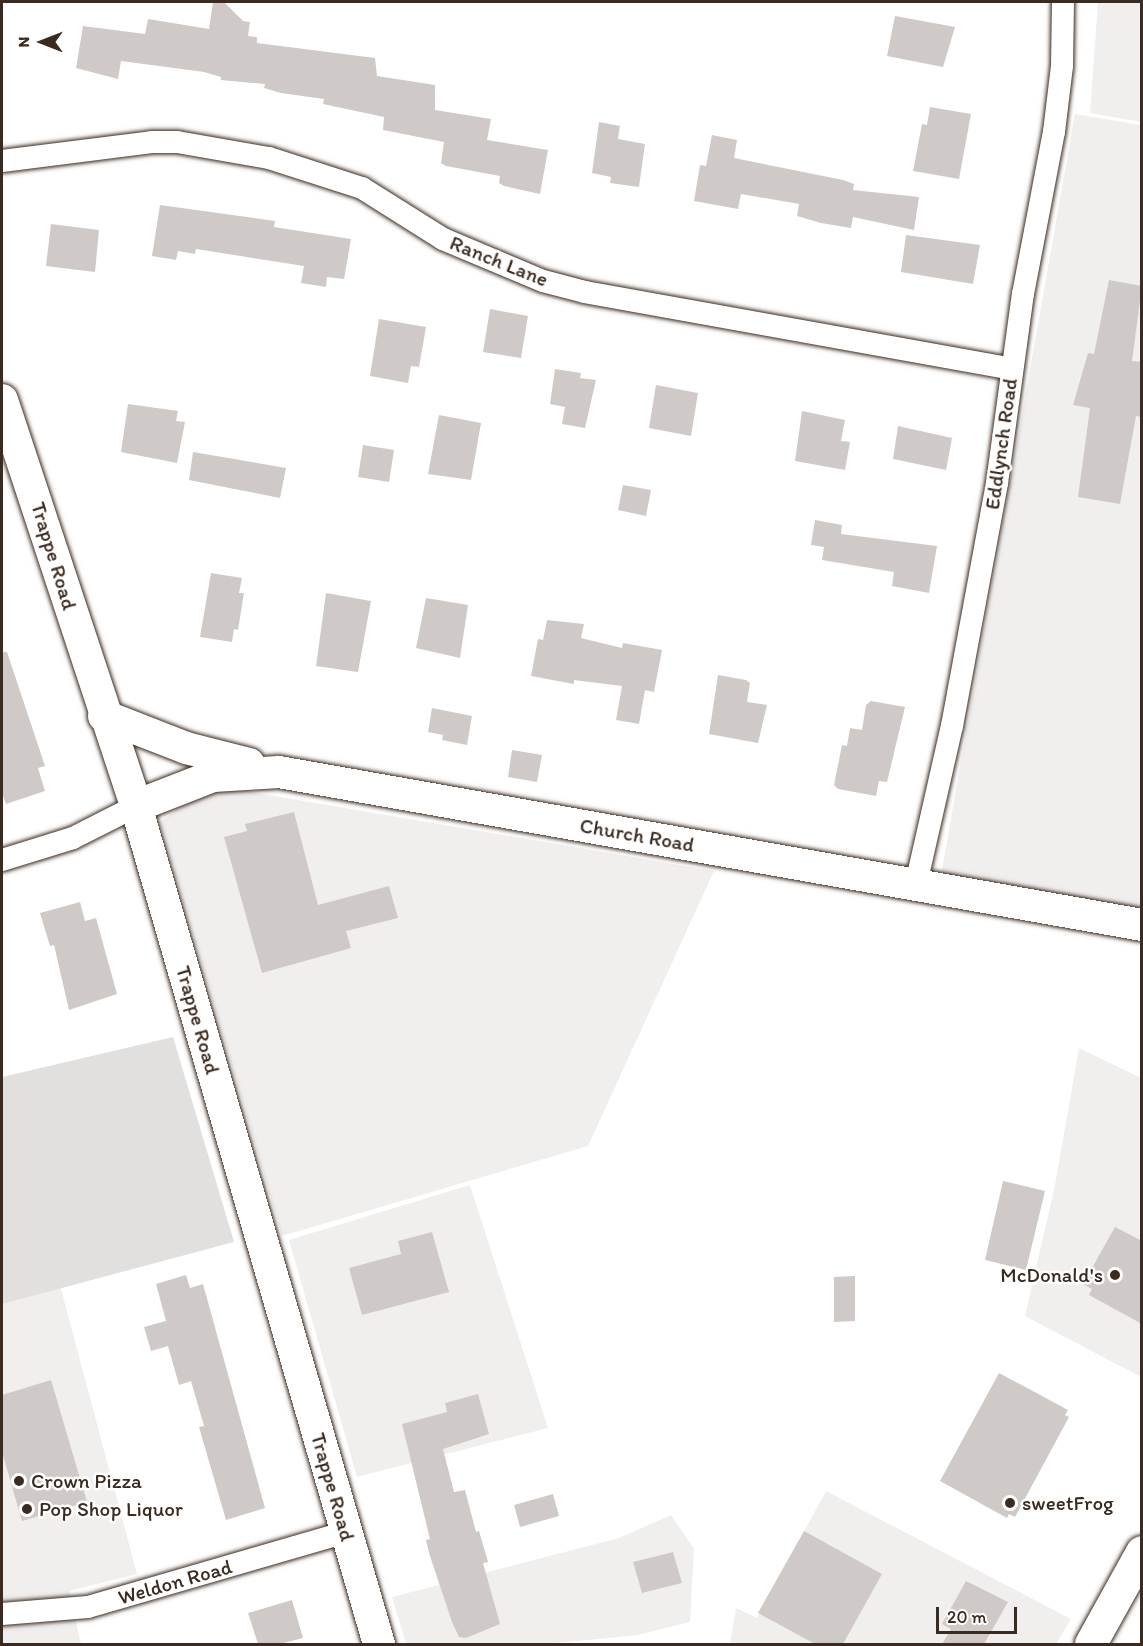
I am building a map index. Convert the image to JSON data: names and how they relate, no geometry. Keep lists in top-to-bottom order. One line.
{"streets":{"street":["Ranch Lane","Eddlynch Road","Trappe Road","Church Road","Weldon Road"]},"crossings":[["Ranch Lane","Eddlynch Road"],["Eddlynch Road","Church Road"],["Trappe Road","Church Road"],["Trappe Road","Weldon Road"]],"places":["McDonald's","Crown Pizza","sweetFrog","Pop Shop Liquor"],"scale_bar":"20 m","north":"left"}
